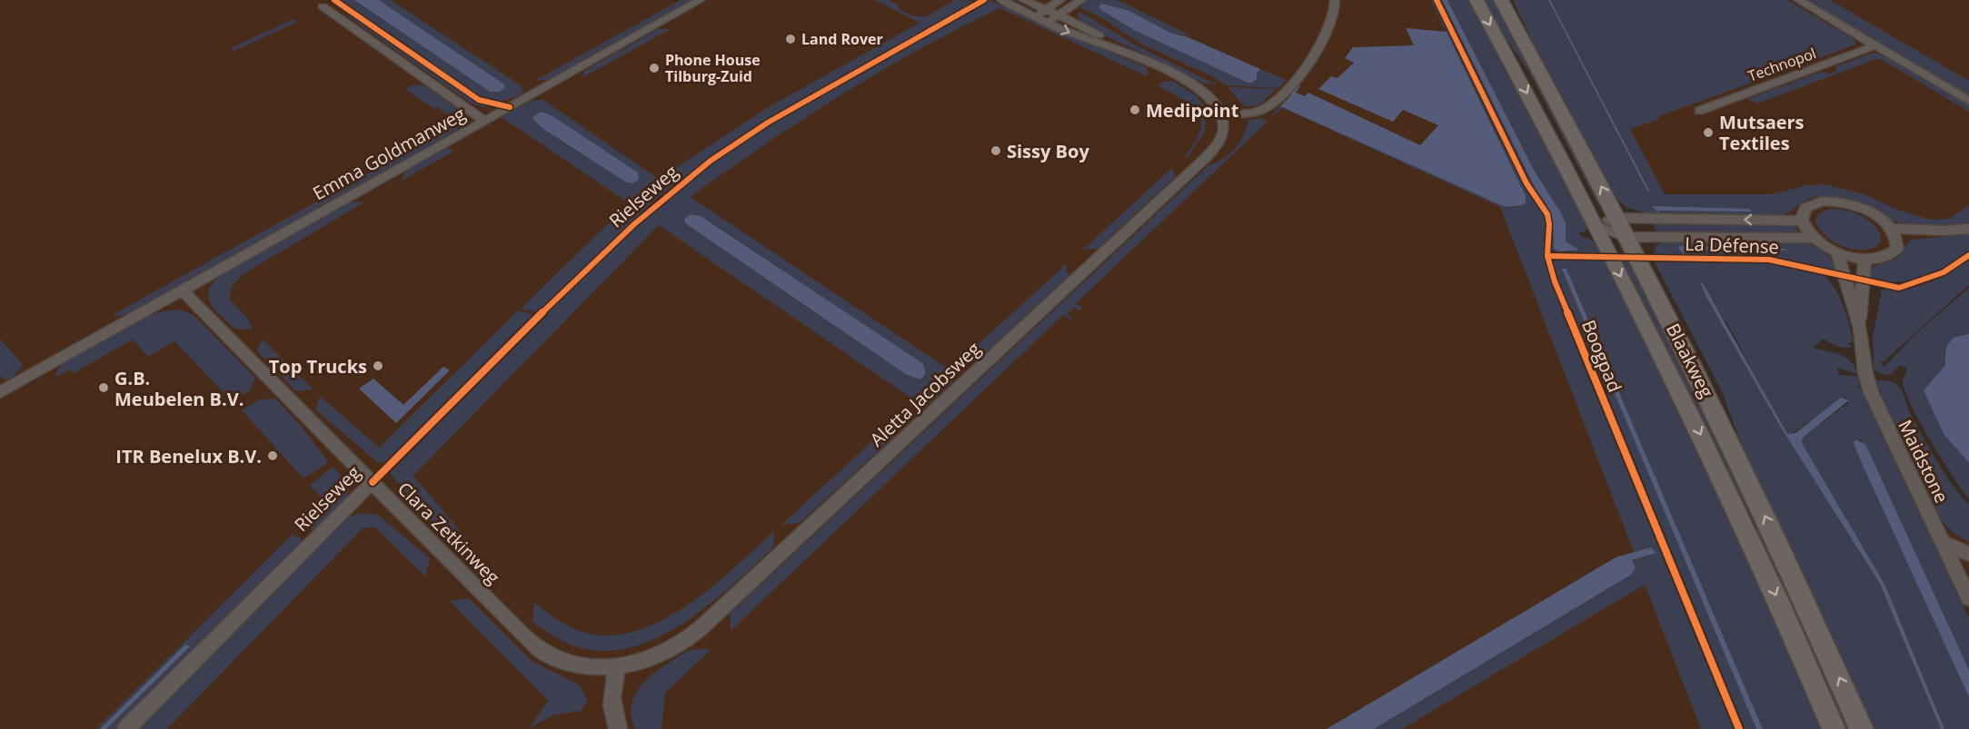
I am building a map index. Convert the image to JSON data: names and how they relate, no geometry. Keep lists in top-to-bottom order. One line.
{"streets":{"main road":["Blaakweg"],"street":["Technopol","Emma Goldmanweg","Rielseweg","La Défense","Aletta Jacobsweg","Maidstone","Clara Zetkinweg"],"cycle path":["Boogpad"]},"crossings":[["Emma Goldmanweg","Clara Zetkinweg"],["Rielseweg","Clara Zetkinweg"],["La Défense","Blaakweg"],["Aletta Jacobsweg","Clara Zetkinweg"]],"places":["Land Rover","Phone House Tilburg-Zuid","Medipoint","Mutsaers Textiles","Sissy Boy","Top Trucks","G.B. Meubelen B.V.","ITR Benelux B.V."]}
